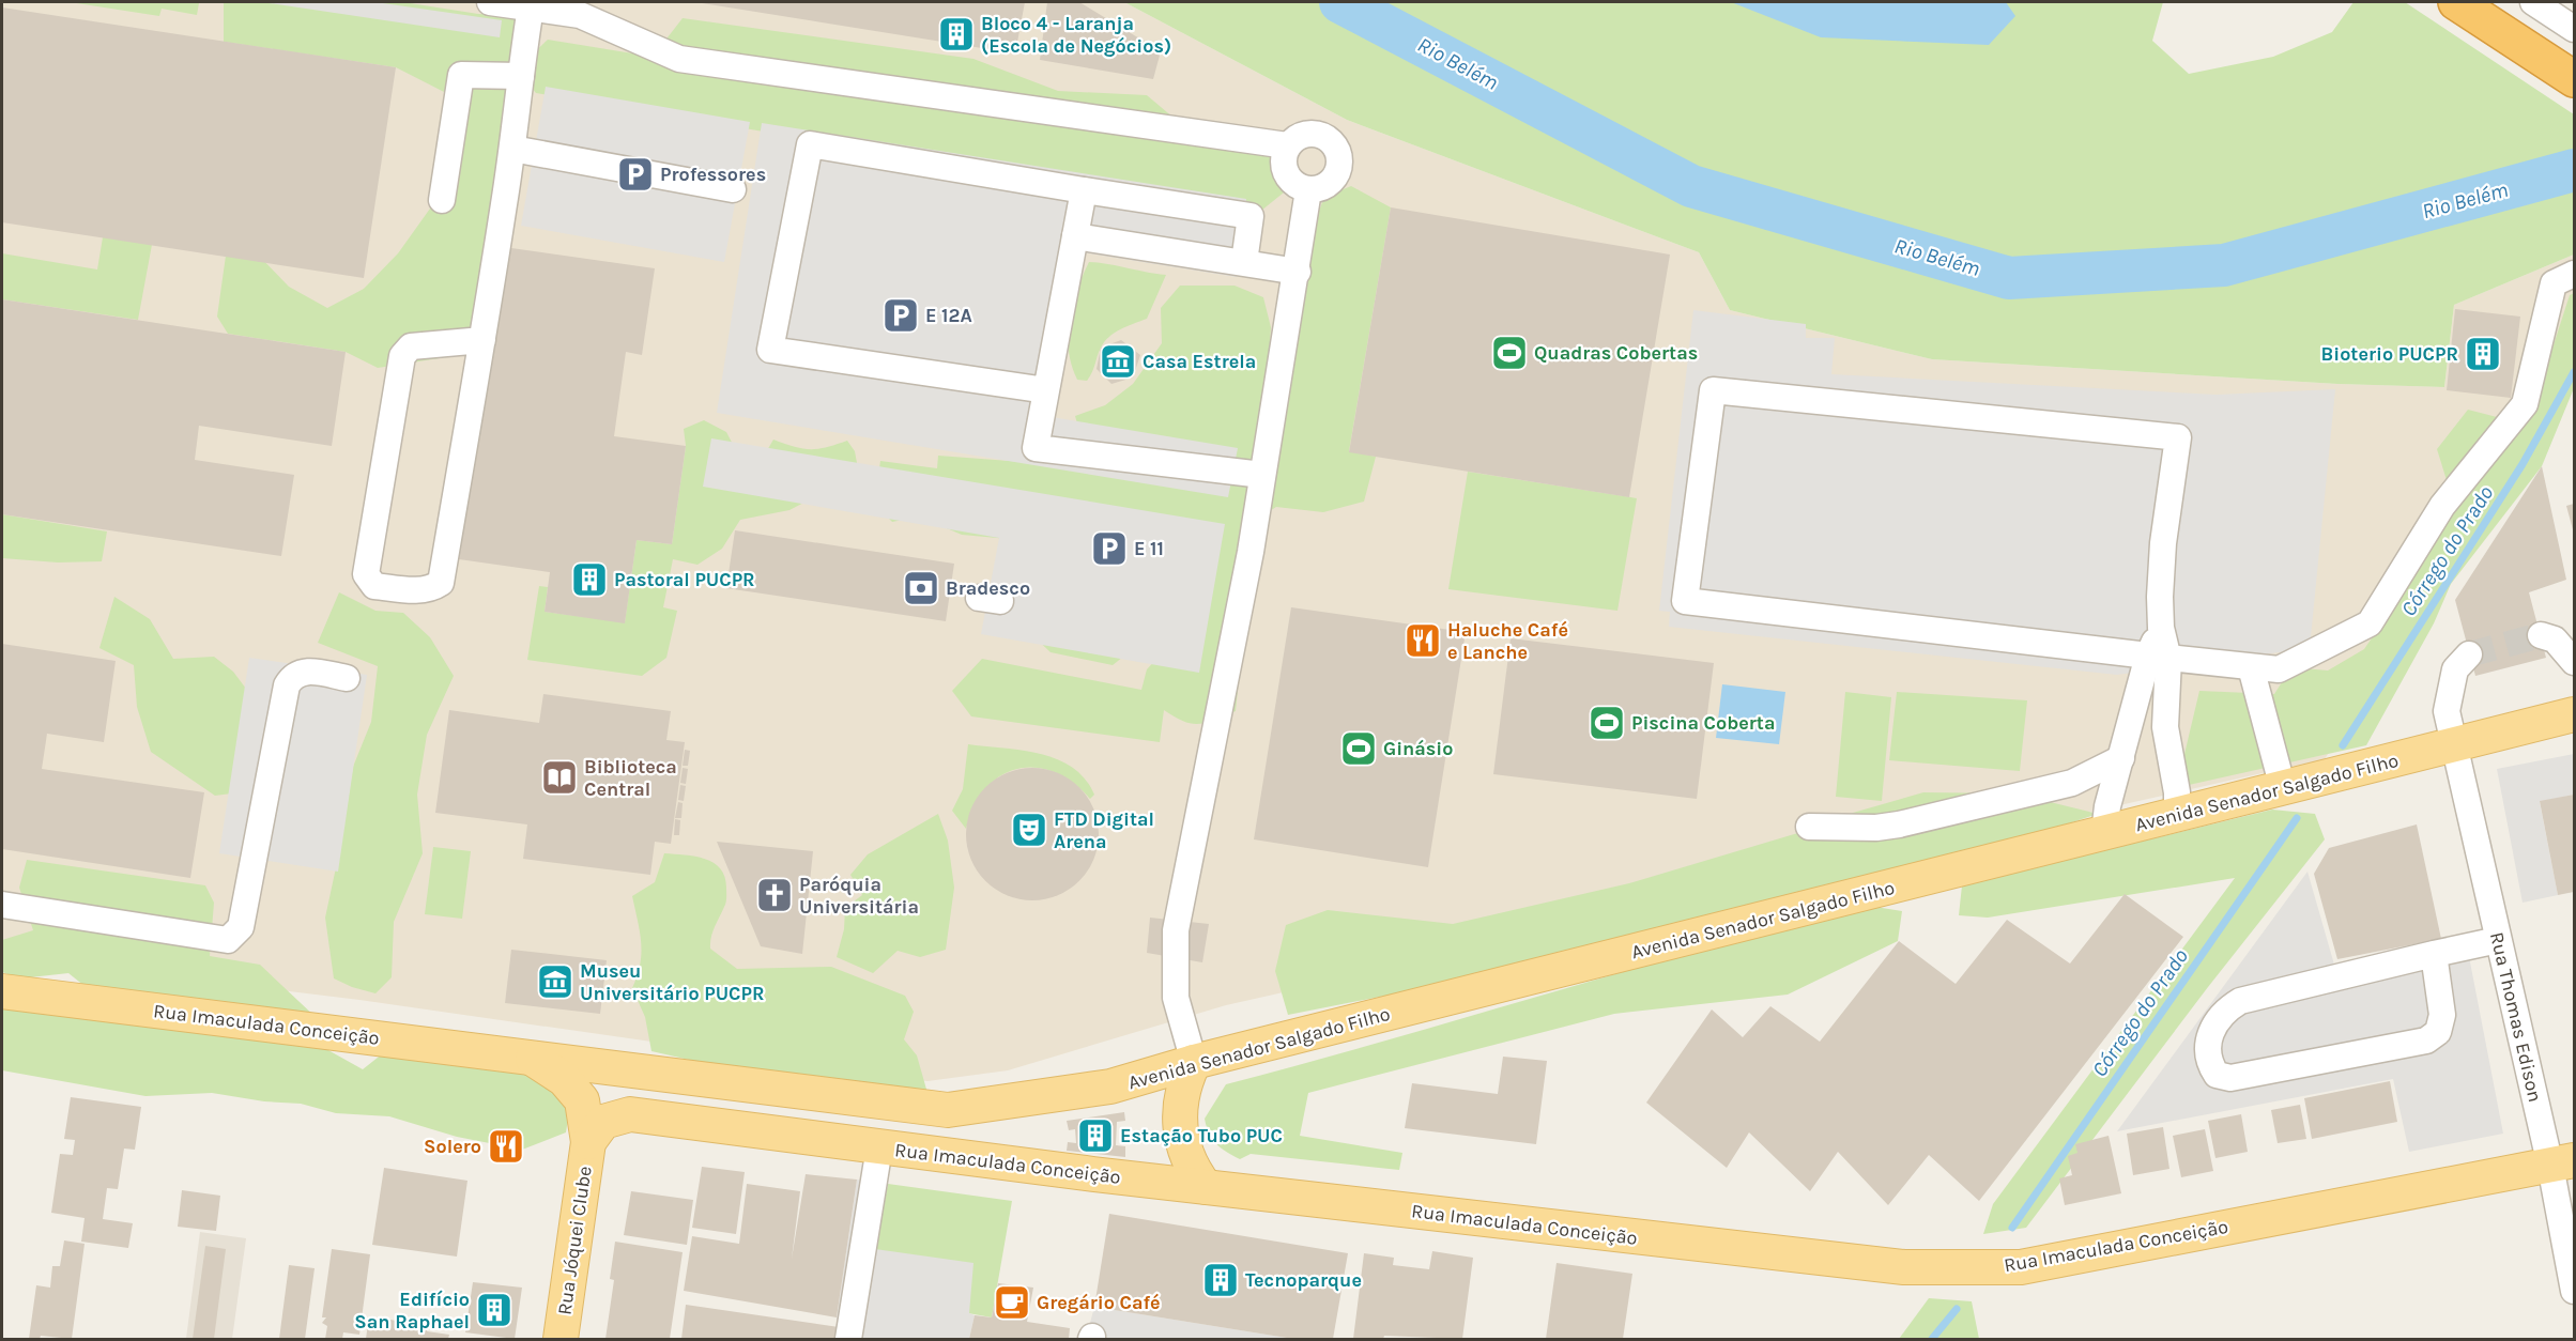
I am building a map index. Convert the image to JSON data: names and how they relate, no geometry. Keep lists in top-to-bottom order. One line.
{"streets":{"main road":["Avenida Senador Salgado Filho","Rua Imaculada Conceição","Rua Jóquei Clube"],"street":["Rua Thomas Edison"]},"crossings":[["Avenida Senador Salgado Filho","Rua Thomas Edison"],["Avenida Senador Salgado Filho","Rua Imaculada Conceição"],["Rua Thomas Edison","Rua Imaculada Conceição"],["Rua Imaculada Conceição","Rua Jóquei Clube"]],"water":["Rio Belém","Córrego do Prado"],"places":{"building":["Bloco 4 - Laranja (Escola de Negócios)","Bioterio PUCPR","Pastoral PUCPR","Estação Tubo PUC","Tecnoparque","Edifício San Raphael"],"parking":["Professores","E 12A","E 11"],"sports":["Quadras Cobertas","Piscina Coberta","Ginásio"],"museum":["Casa Estrela","Museu Universitário PUCPR"],"bank":["Bradesco"],"restaurant":["Haluche Café e Lanche","Solero"],"library":["Biblioteca Central"],"theatre":["FTD Digital Arena"],"church":["Paróquia Universitária"],"cafe":["Gregário Café"]}}
